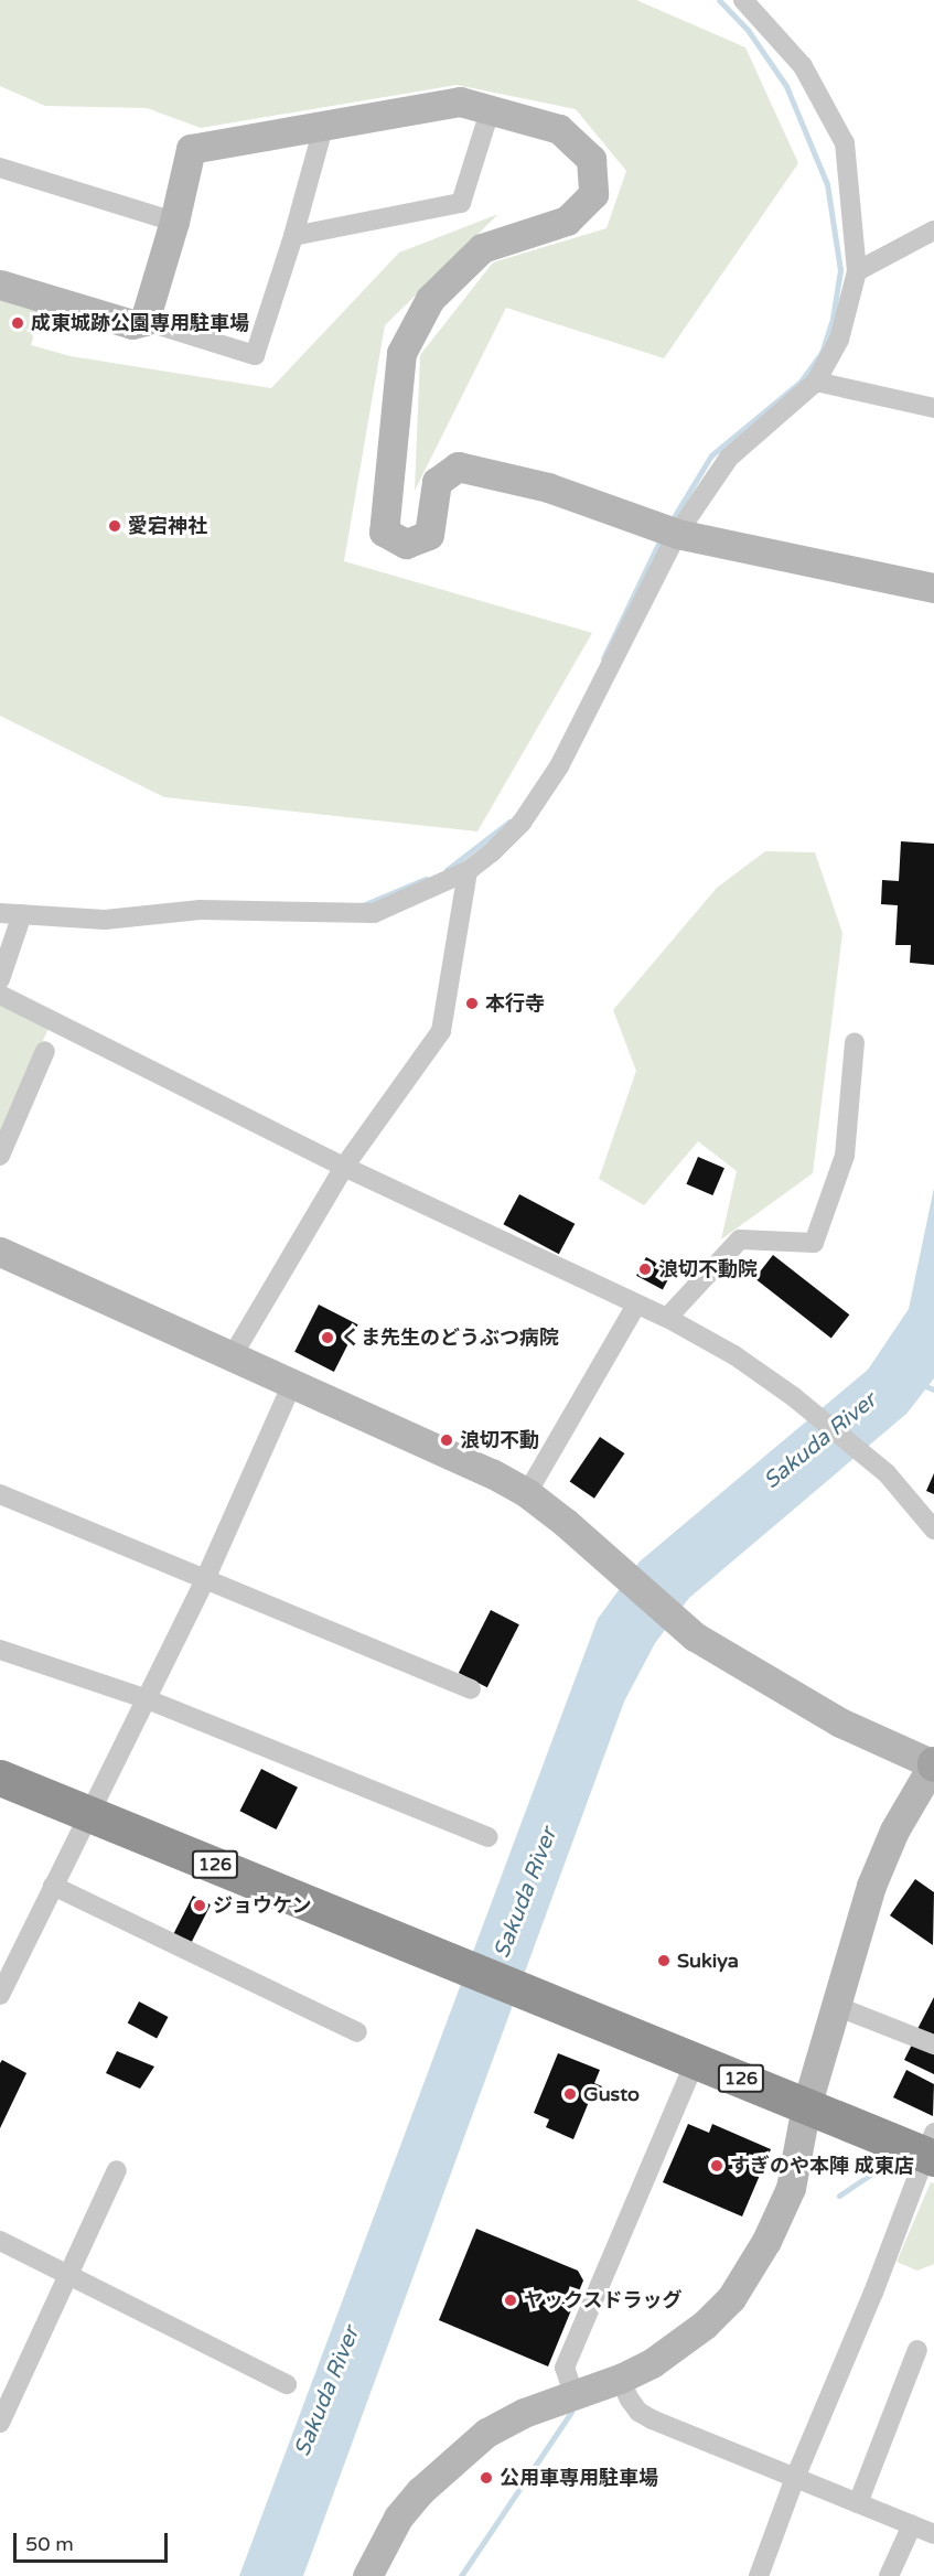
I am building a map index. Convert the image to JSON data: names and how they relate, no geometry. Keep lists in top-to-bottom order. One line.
{"streets":{"highway":["126"]},"water":["Sakuda River"],"places":["成東城跡公園専用駐車場","愛宕神社","本行寺","浪切不動院","くま先生のどうぶつ病院","浪切不動","ジョウケン","Sukiya","Gusto","すぎのや本陣 成東店","ヤックスドラッグ","公用車専用駐車場"],"scale_bar":"50 m"}
